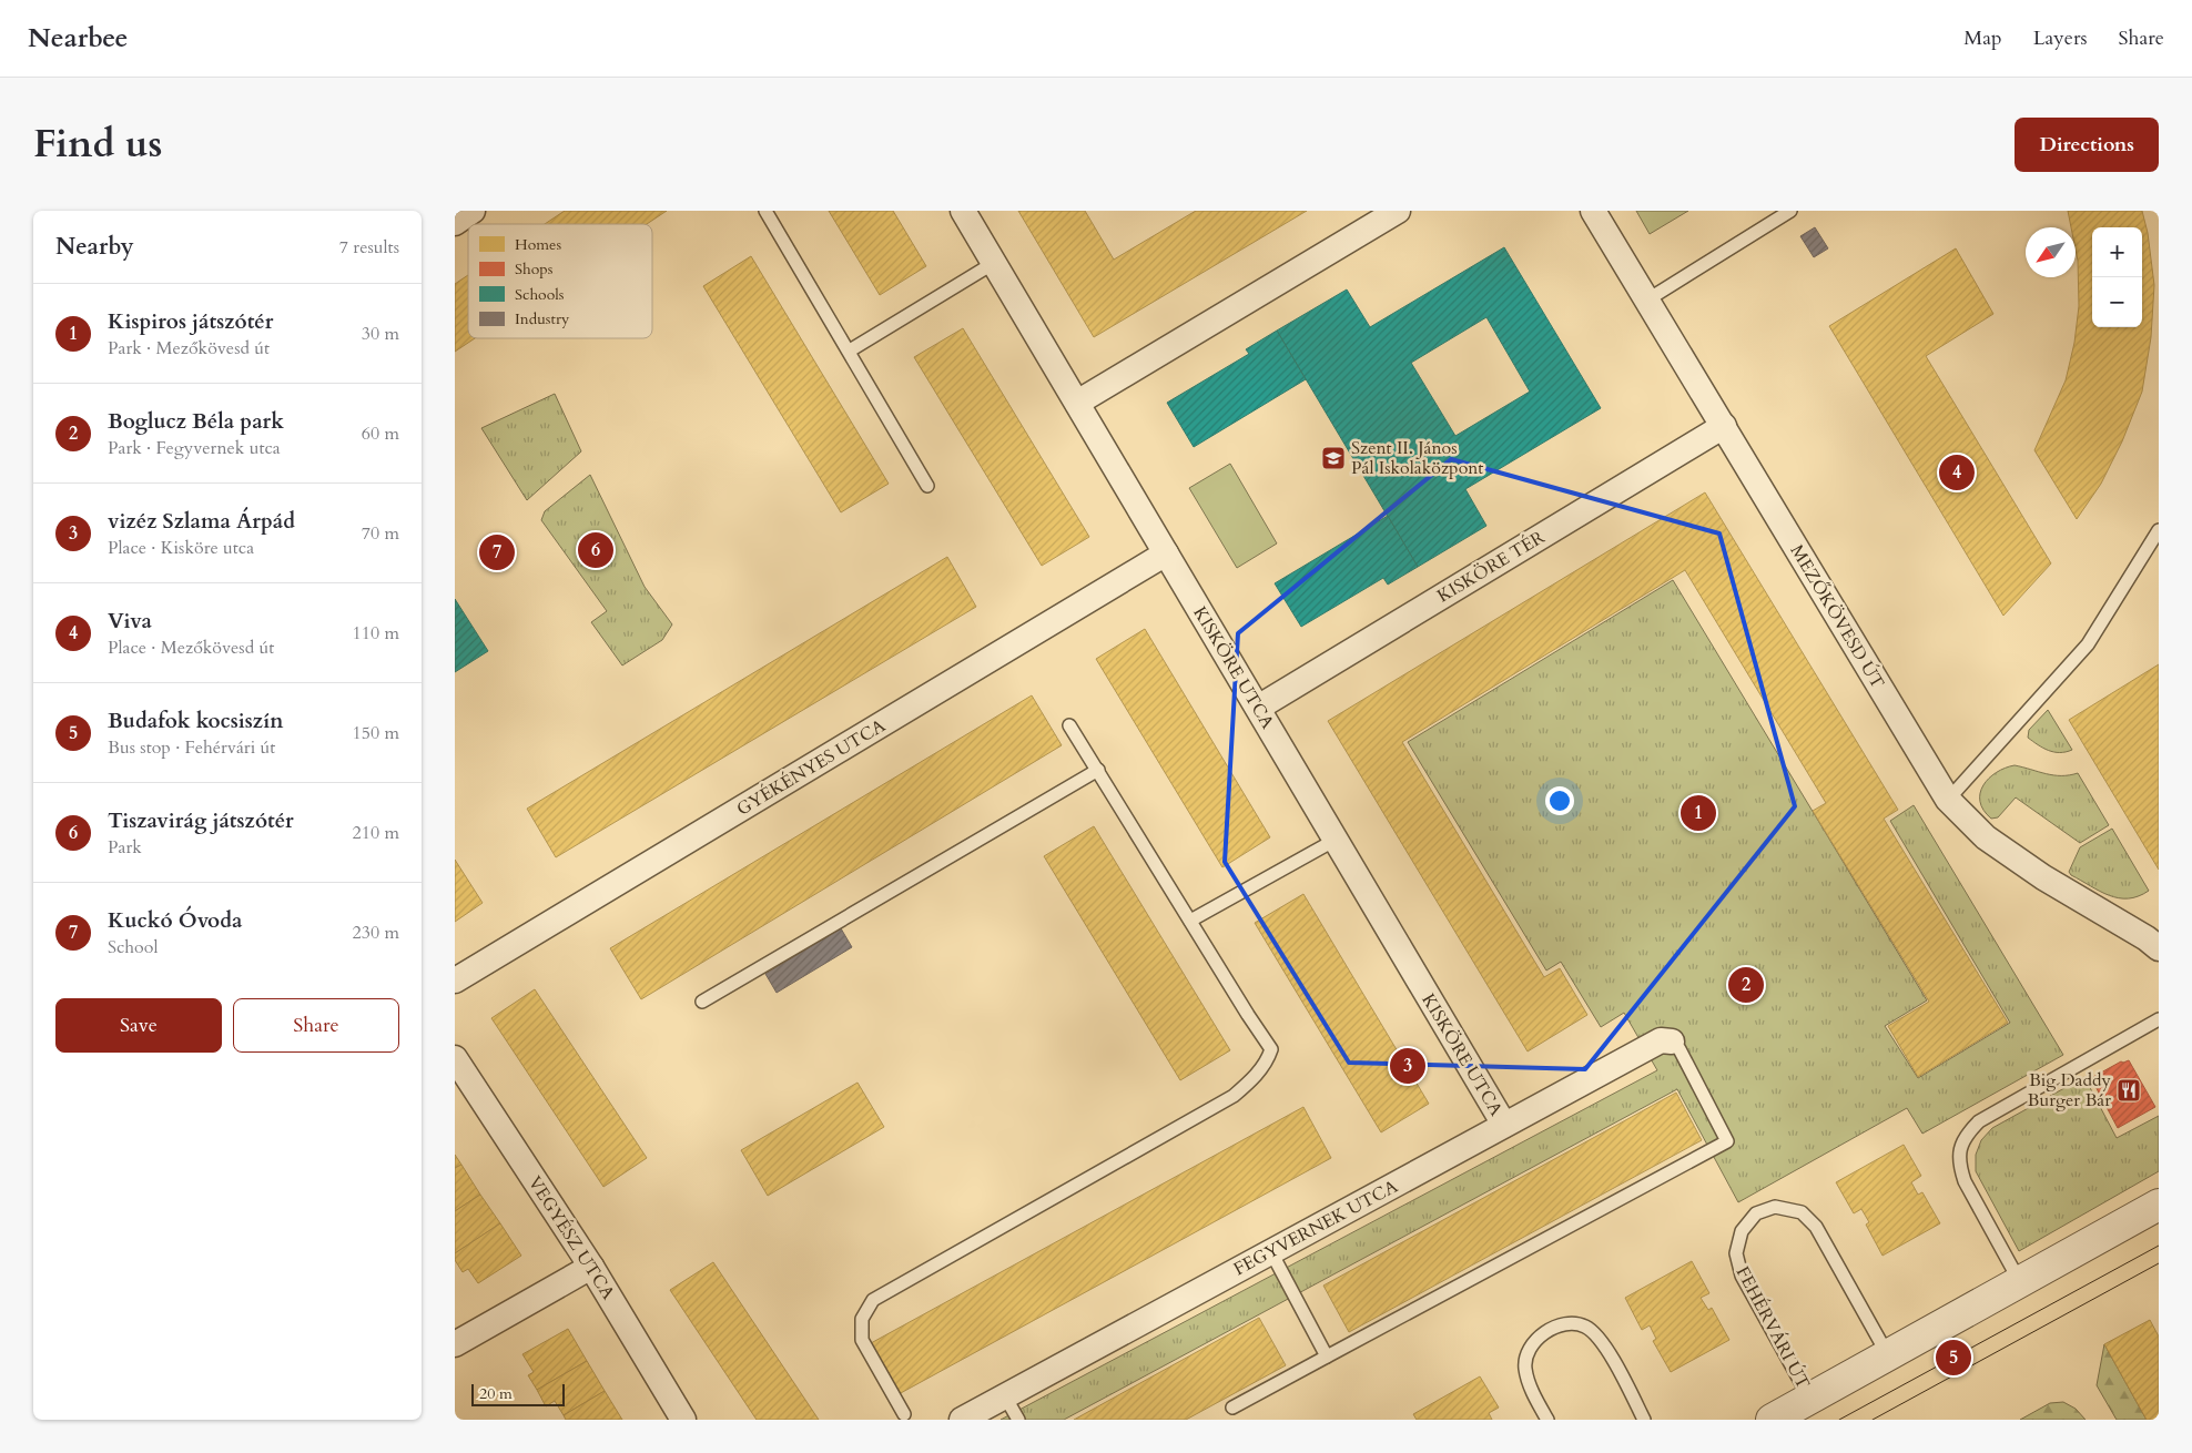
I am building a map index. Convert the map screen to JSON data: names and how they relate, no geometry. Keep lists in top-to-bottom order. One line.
{"streets":{"street":["KISKÖRE TÉR","MEZŐKÖVESD ÚT","KISKÖRE UTCA","GYÉKÉNYES UTCA","FEGYVERNEK UTCA","VEGYÉSZ UTCA","FEHÉRVÁRI ÚT"]},"crossings":[["KISKÖRE TÉR","MEZŐKÖVESD ÚT"],["KISKÖRE TÉR","KISKÖRE UTCA"],["KISKÖRE UTCA","GYÉKÉNYES UTCA"],["KISKÖRE UTCA","FEGYVERNEK UTCA"]],"places":{"school or university":["Szent II. János Pál Iskolaközpont"],"restaurant":["Big Daddy Burger Bár"]},"legend":["Homes","Shops","Schools","Industry"],"scale_bar":"20 m","north":"bottom left","page":{"header":"Nearbee","nav":["Map","Layers","Share"],"title":"Find us","buttons":["Directions",["Save","Share"]],"heading":["Nearby","7 results"],"map_buttons":["+","−"],"list":[{"mark":"1","name":"Kispiros játszótér","note":"Park · Mezőkövesd út","value":"30 m"},{"mark":"2","name":"Boglucz Béla park","note":"Park · Fegyvernek utca","value":"60 m"},{"mark":"3","name":"vizéz Szlama Árpád","note":"Place · Kisköre utca","value":"70 m"},{"mark":"4","name":"Viva","note":"Place · Mezőkövesd út","value":"110 m"},{"mark":"5","name":"Budafok kocsiszín","note":"Bus stop · Fehérvári út","value":"150 m"},{"mark":"6","name":"Tiszavirág játszótér","note":"Park","value":"210 m"},{"mark":"7","name":"Kuckó Óvoda","note":"School","value":"230 m"}],"pins":["4","6","7","1","2","3","5"],"scale":"20 m"}}
